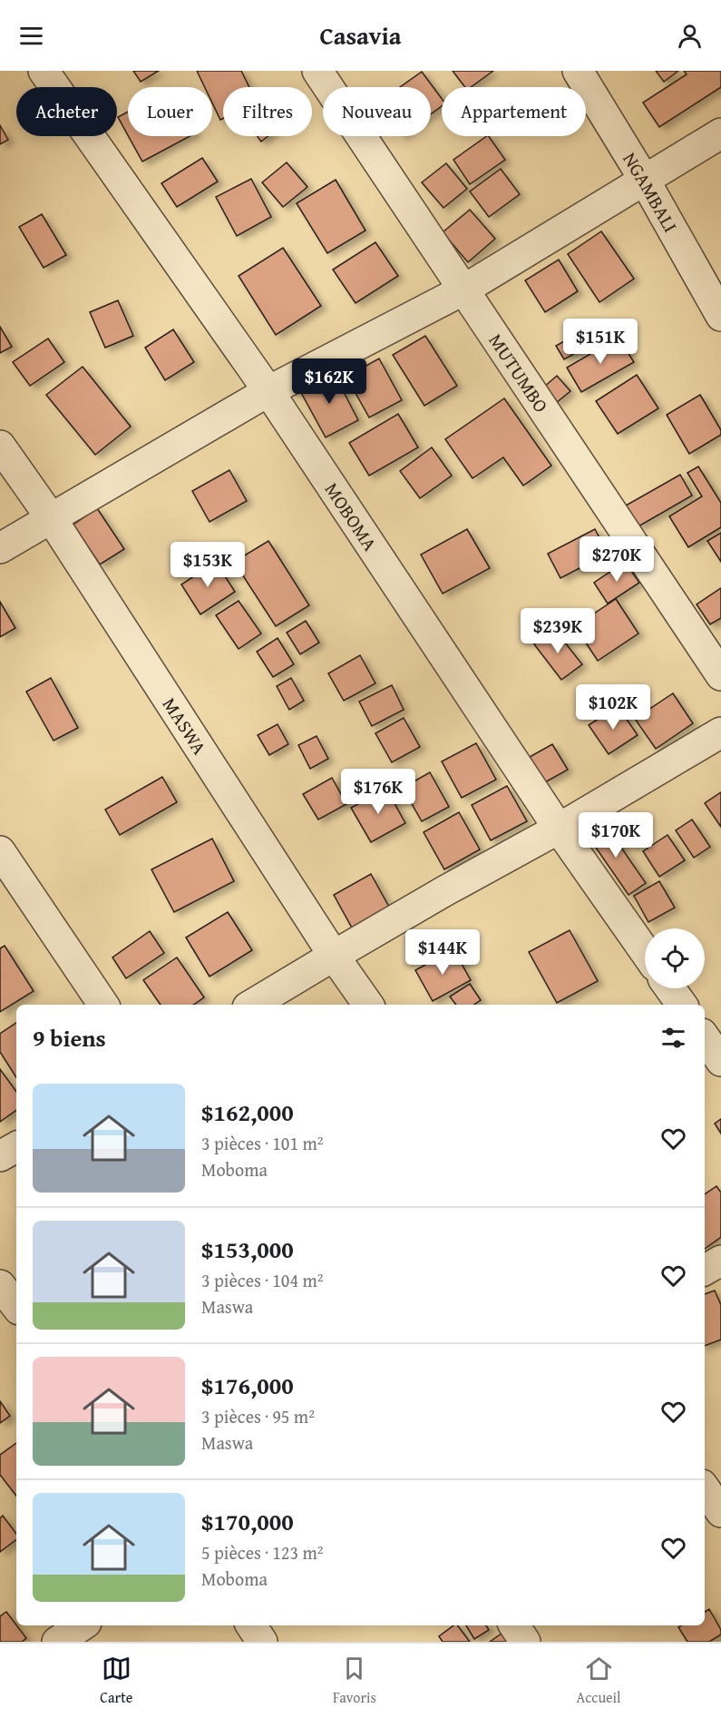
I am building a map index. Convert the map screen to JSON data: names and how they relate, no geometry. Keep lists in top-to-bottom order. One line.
{"streets":{"street":["NGAMBALI","MUTUMBO","MOBOMA","MASWA"]},"page":{"header":"Casavia","chip":["Acheter","Louer","Filtres","Nouveau","Appartement"],"price":["$151K","$162K","$270K","$153K","$239K","$102K","$176K","$170K","$144K"],"heading":"9 biens","list":[{"name":"$162,000","note":"3 pièces · 101 m² · Moboma"},{"name":"$153,000","note":"3 pièces · 104 m² · Maswa"},{"name":"$176,000","note":"3 pièces · 95 m² · Maswa"},{"name":"$170,000","note":"5 pièces · 123 m² · Moboma"}],"tabs":["Carte","Favoris","Accueil"]}}
